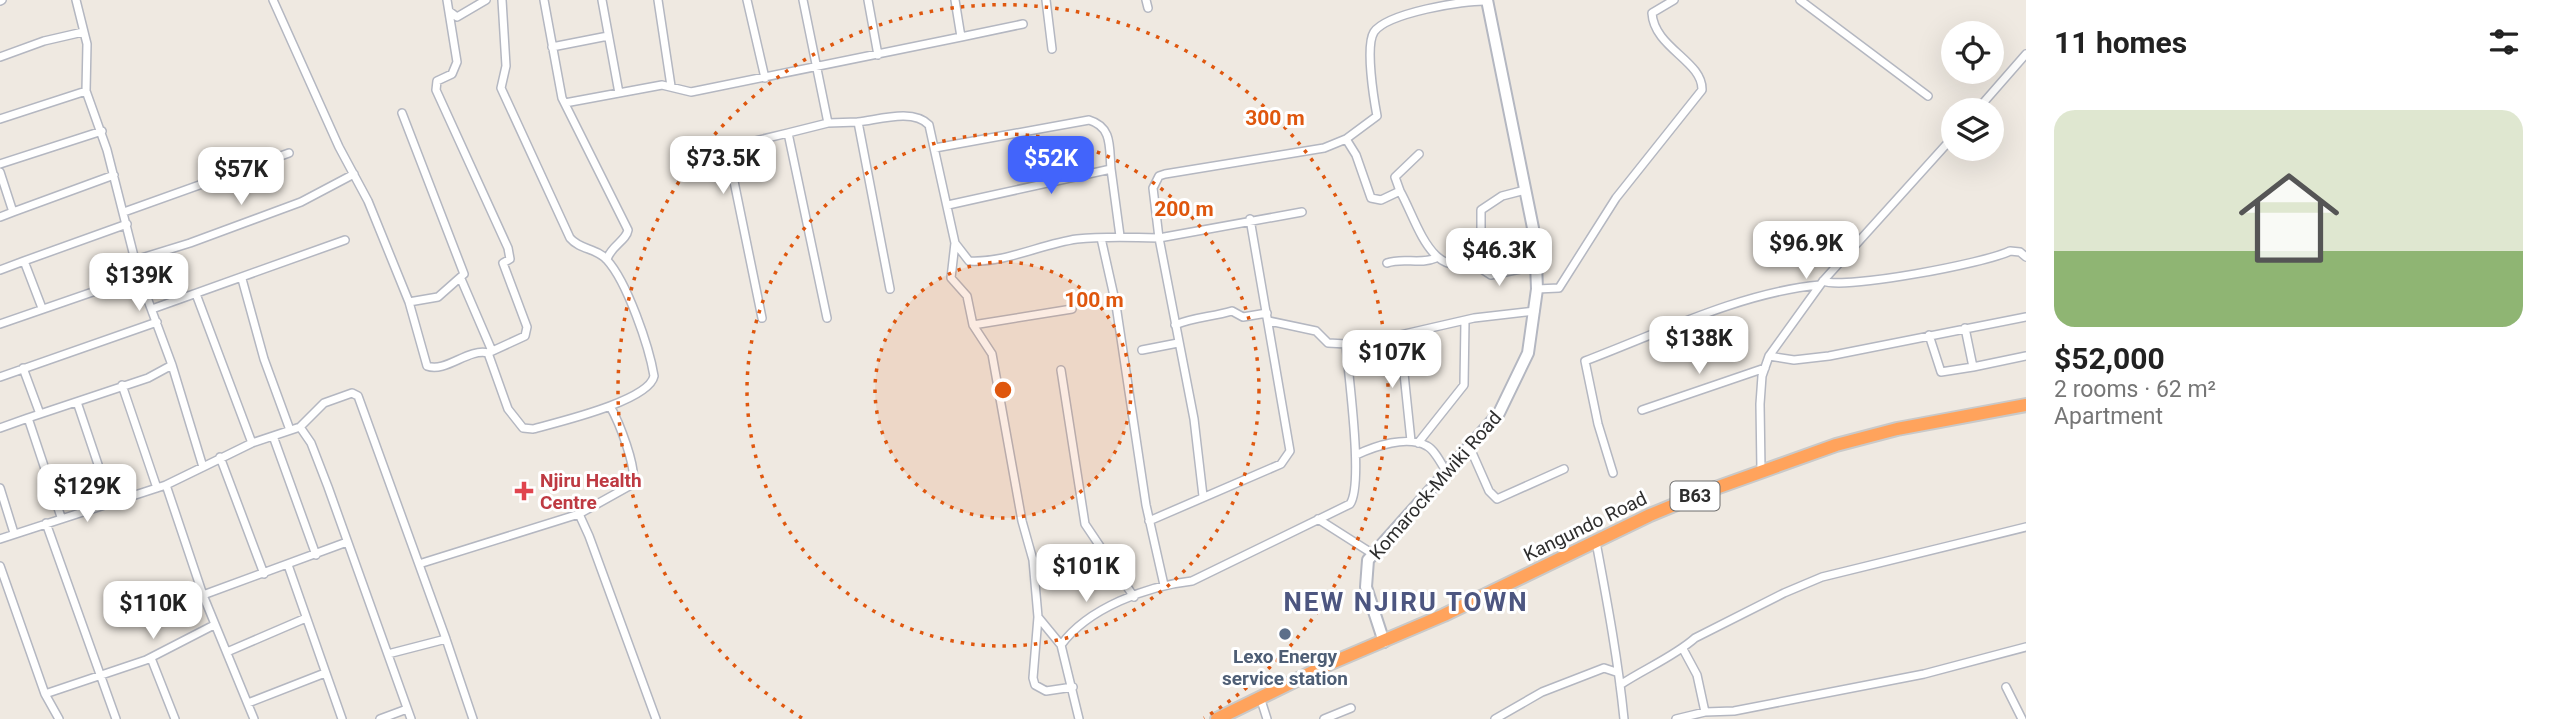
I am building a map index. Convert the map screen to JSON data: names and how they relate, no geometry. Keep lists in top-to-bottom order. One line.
{"streets":{"highway":["B63","Kangundo Road"],"main road":["Komarock-Mwiki Road"]},"crossings":[["Komarock-Mwiki Road","Kangundo Road"]],"districts":["NEW NJIRU TOWN"],"places":{"health":["Njiru Health Centre"],"other":["Lexo Energy service station"]},"page":{"heading":"11 homes","list":[{"name":"$52,000","note":"2 rooms · 62 m² · Apartment"}],"price":["$73.5K","$52K","$57K","$96.9K","$46.3K","$139K","$138K","$107K","$129K","$101K","$110K"]},"rings":["300 m","200 m","100 m"]}
